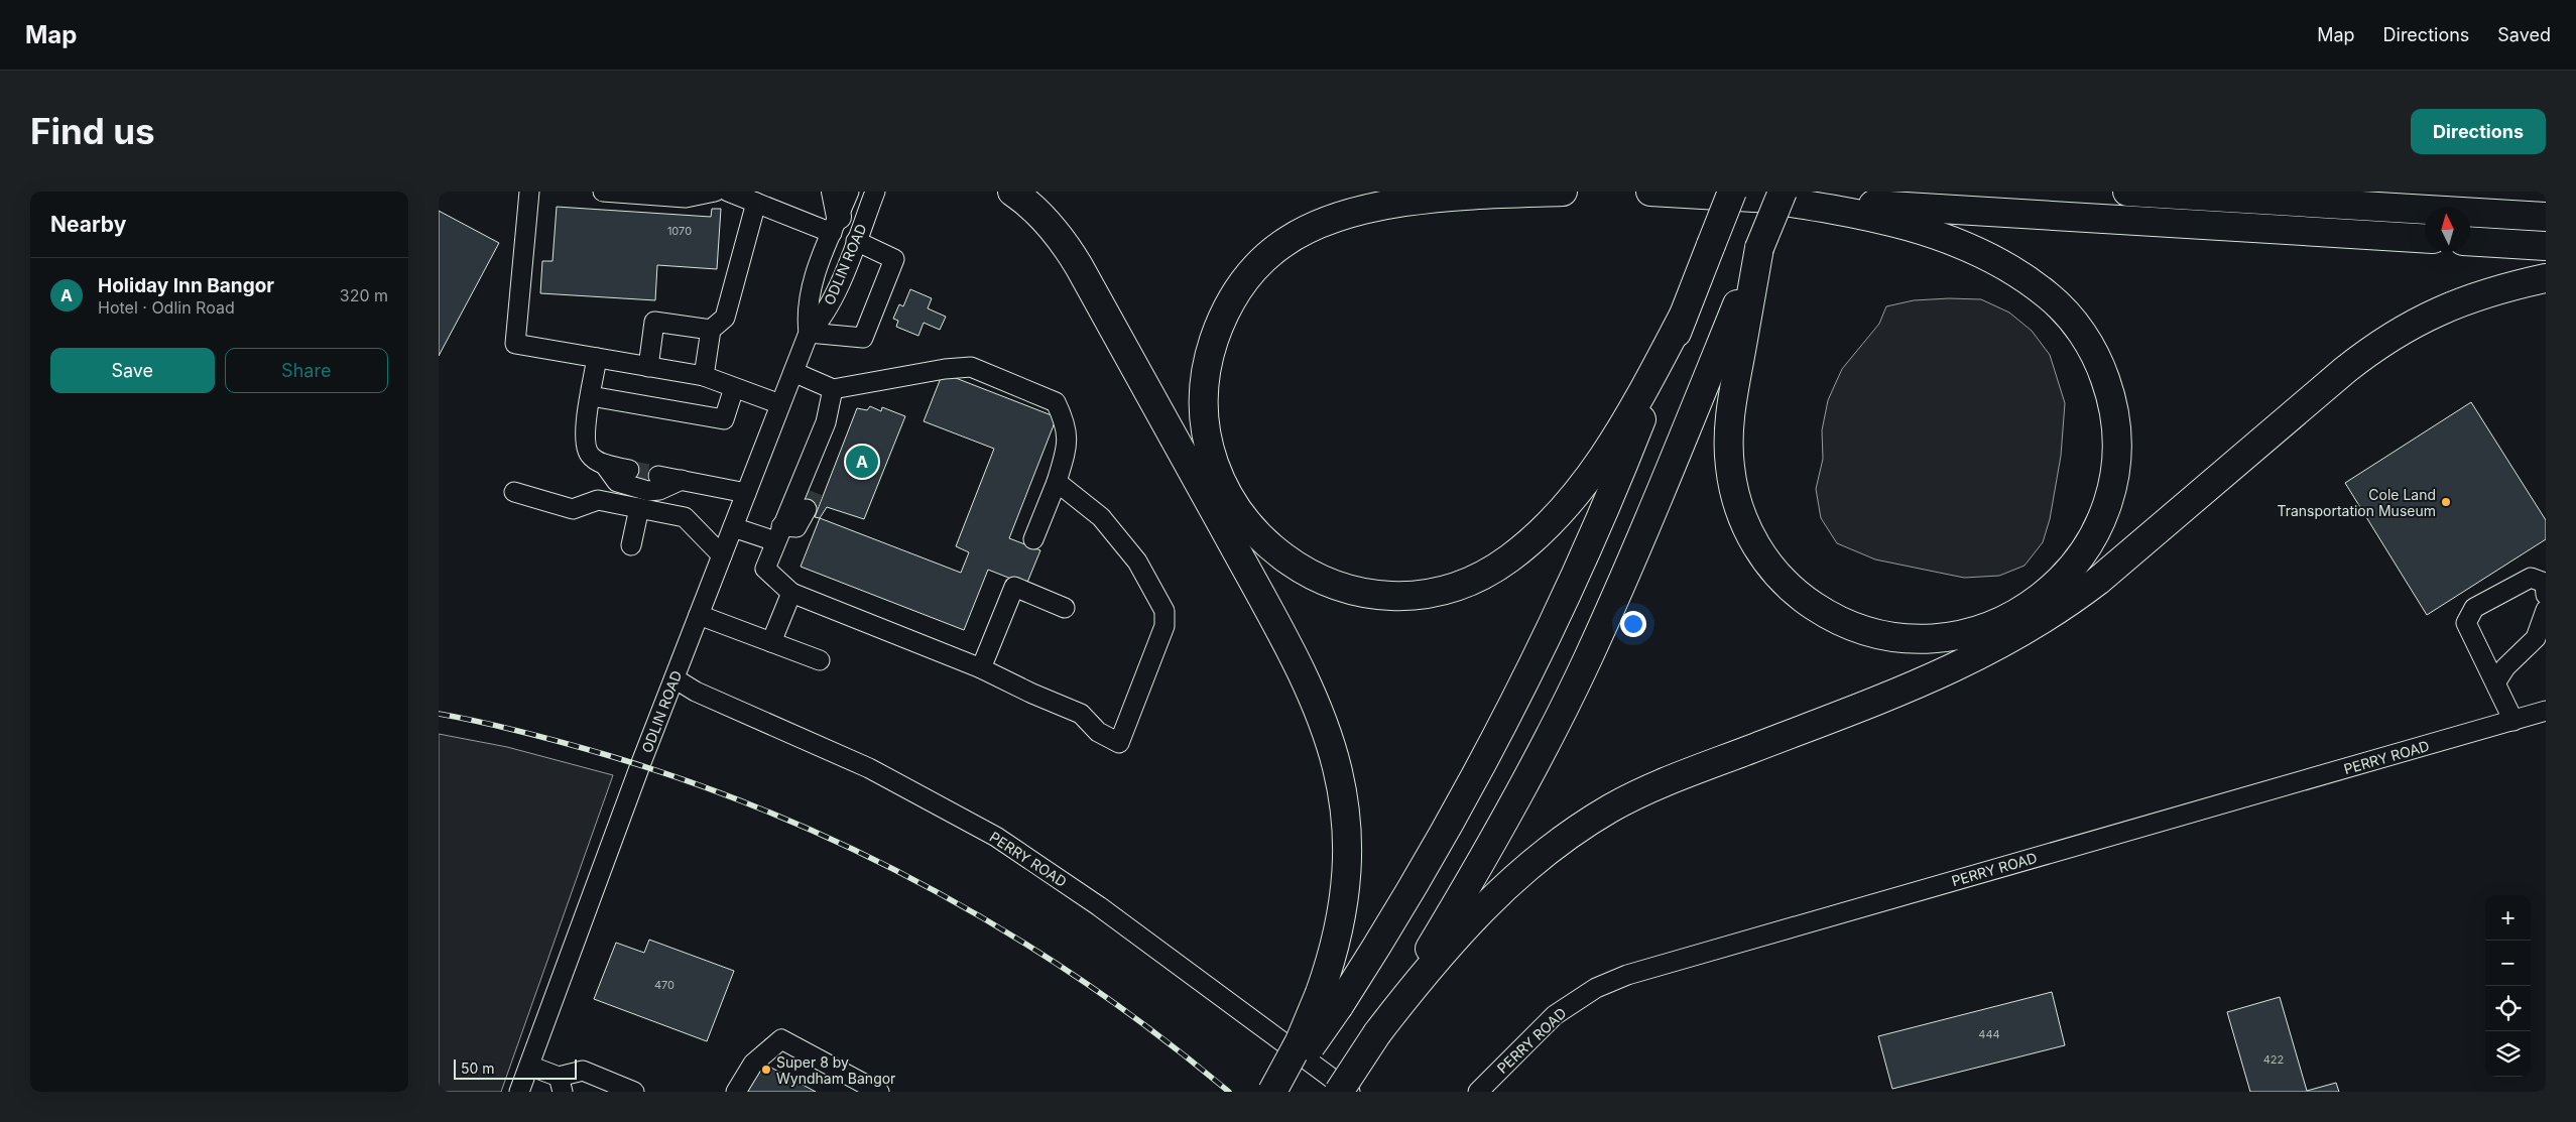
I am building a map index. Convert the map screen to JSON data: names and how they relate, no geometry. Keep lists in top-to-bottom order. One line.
{"streets":{"street":["ODLIN ROAD","PERRY ROAD"]},"crossings":[["ODLIN ROAD","PERRY ROAD"]],"places":["Cole Land Transportation Museum","Super 8 by Wyndham Bangor"],"house_numbers":["1070","470","444","422"],"scale_bar":"50 m","north":"top","page":{"header":"Map","nav":["Map","Directions","Saved"],"buttons":["Directions",["Save","Share"]],"title":"Find us","heading":"Nearby","list":[{"mark":"A","name":"Holiday Inn Bangor","note":"Hotel · Odlin Road","value":"320 m"}],"pins":"A","map_buttons":["+","−"],"scale":"50 m"}}
